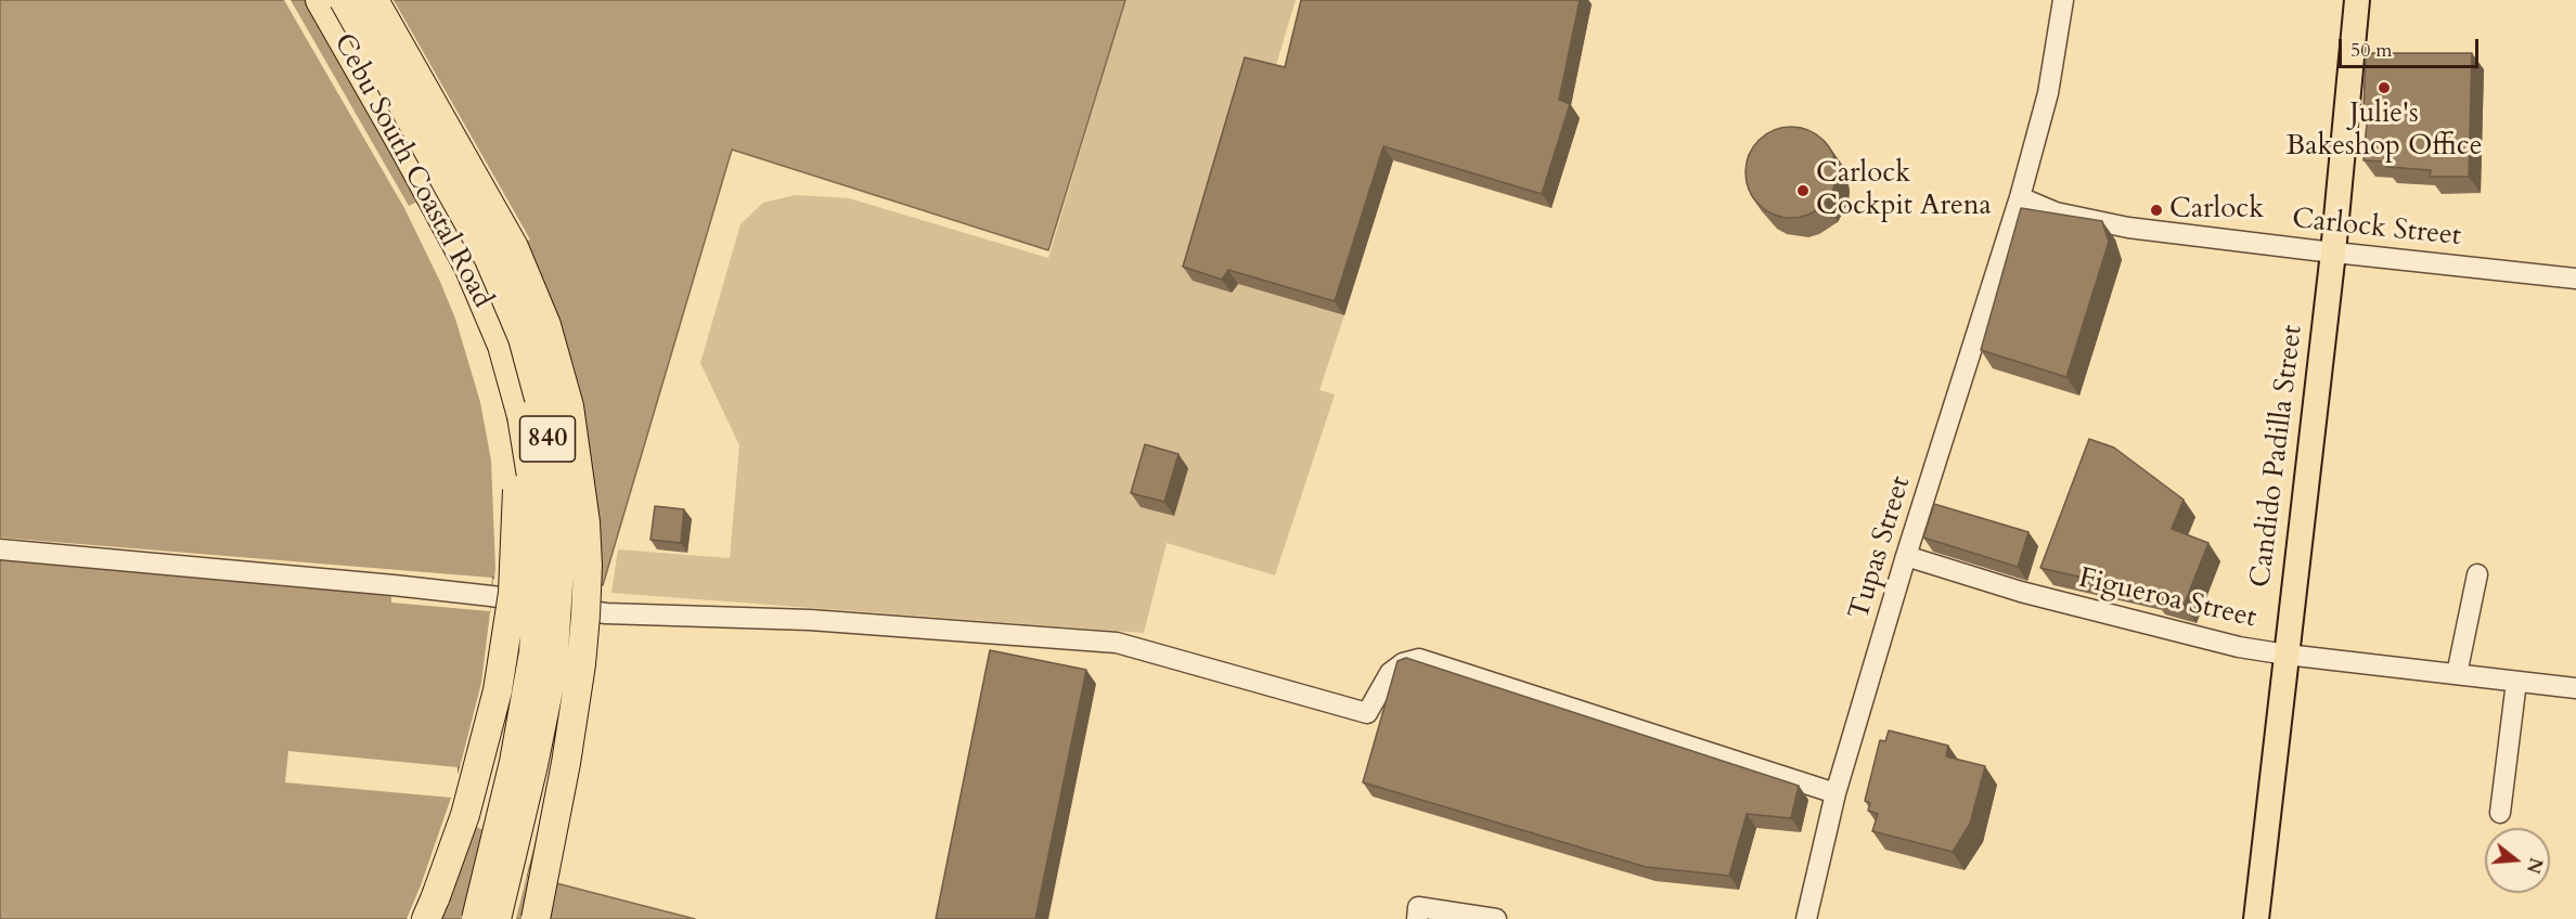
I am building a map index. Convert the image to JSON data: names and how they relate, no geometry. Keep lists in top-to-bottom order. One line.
{"streets":{"highway":["Cebu South Coastal Road","840"],"main road":["Candido Padilla Street"],"street":["Carlock Street","Tupas Street","Figueroa Street"]},"crossings":[["Carlock Street","Candido Padilla Street"],["Carlock Street","Tupas Street"],["Candido Padilla Street","Figueroa Street"],["Tupas Street","Figueroa Street"]],"places":["Julie's Bakeshop Office","Carlock Cockpit Arena","Carlock"],"scale_bar":"50 m","north":"right"}
